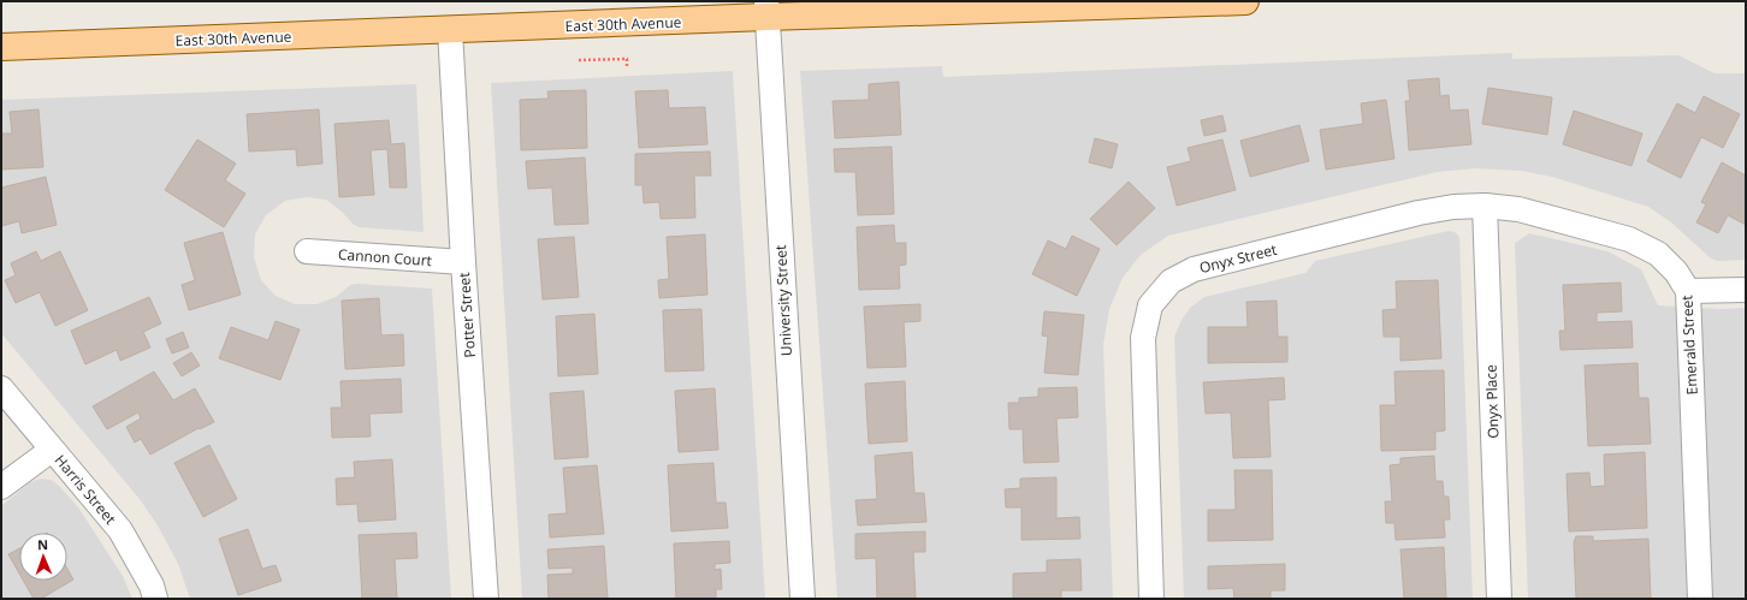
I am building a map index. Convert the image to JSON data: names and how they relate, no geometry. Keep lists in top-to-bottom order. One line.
{"streets":{"main road":["East 30th Avenue"],"street":["Cannon Court","Onyx Street","University Street","Potter Street","Emerald Street","Onyx Place","Harris Street"]},"crossings":[["East 30th Avenue","University Street"],["East 30th Avenue","Potter Street"],["Cannon Court","Potter Street"],["Onyx Street","Emerald Street"],["Onyx Street","Onyx Place"],["Emerald Street","Onyx Place"]],"north":"top"}
